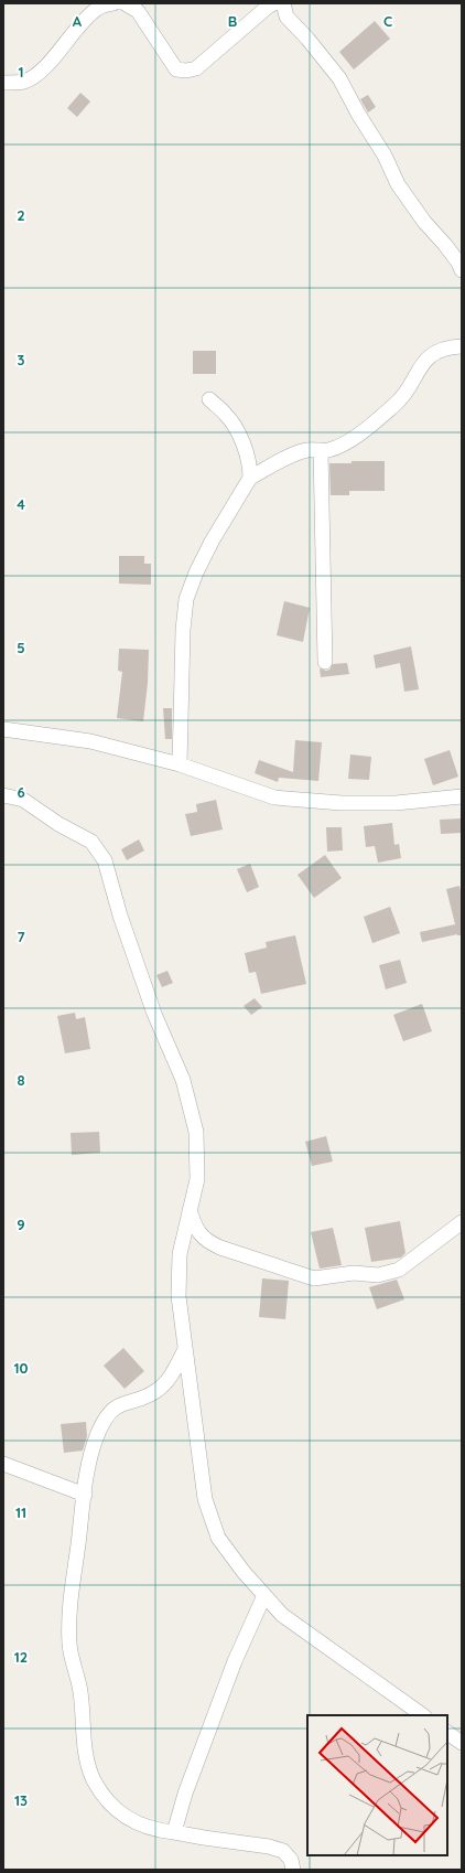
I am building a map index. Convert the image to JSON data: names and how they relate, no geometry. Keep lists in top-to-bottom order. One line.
{"grid":{"columns":["A","B","C"],"rows":["1","2","3","4","5","6","7","8","9","10","11","12","13"]}}
